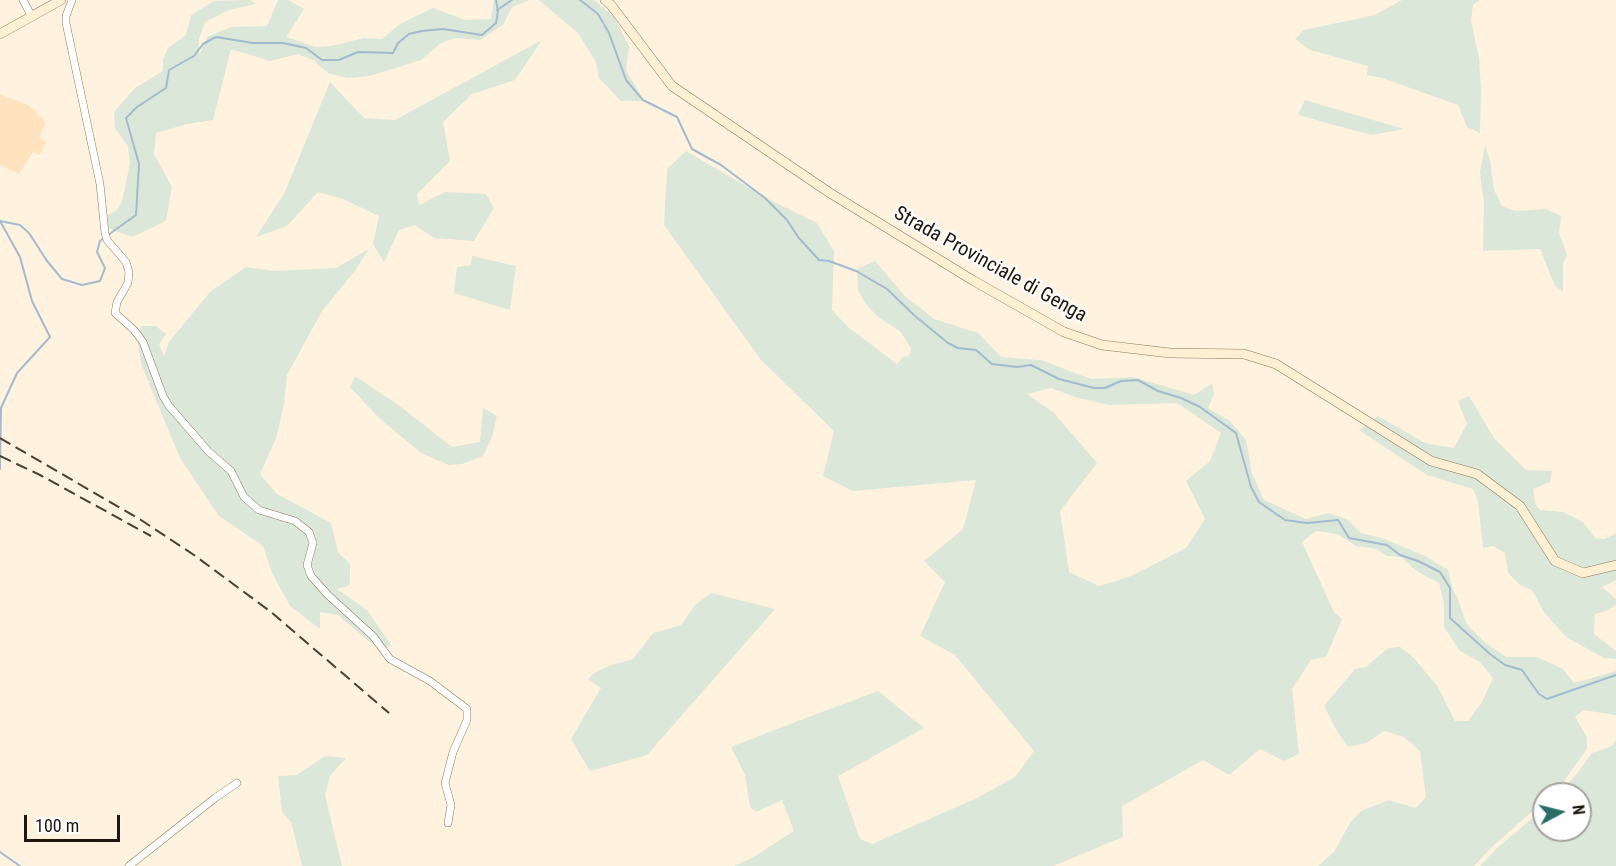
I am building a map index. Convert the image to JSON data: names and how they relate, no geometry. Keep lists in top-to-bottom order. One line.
{"streets":{"main road":["Strada Provinciale di Genga"]},"scale_bar":"100 m","north":"right"}
